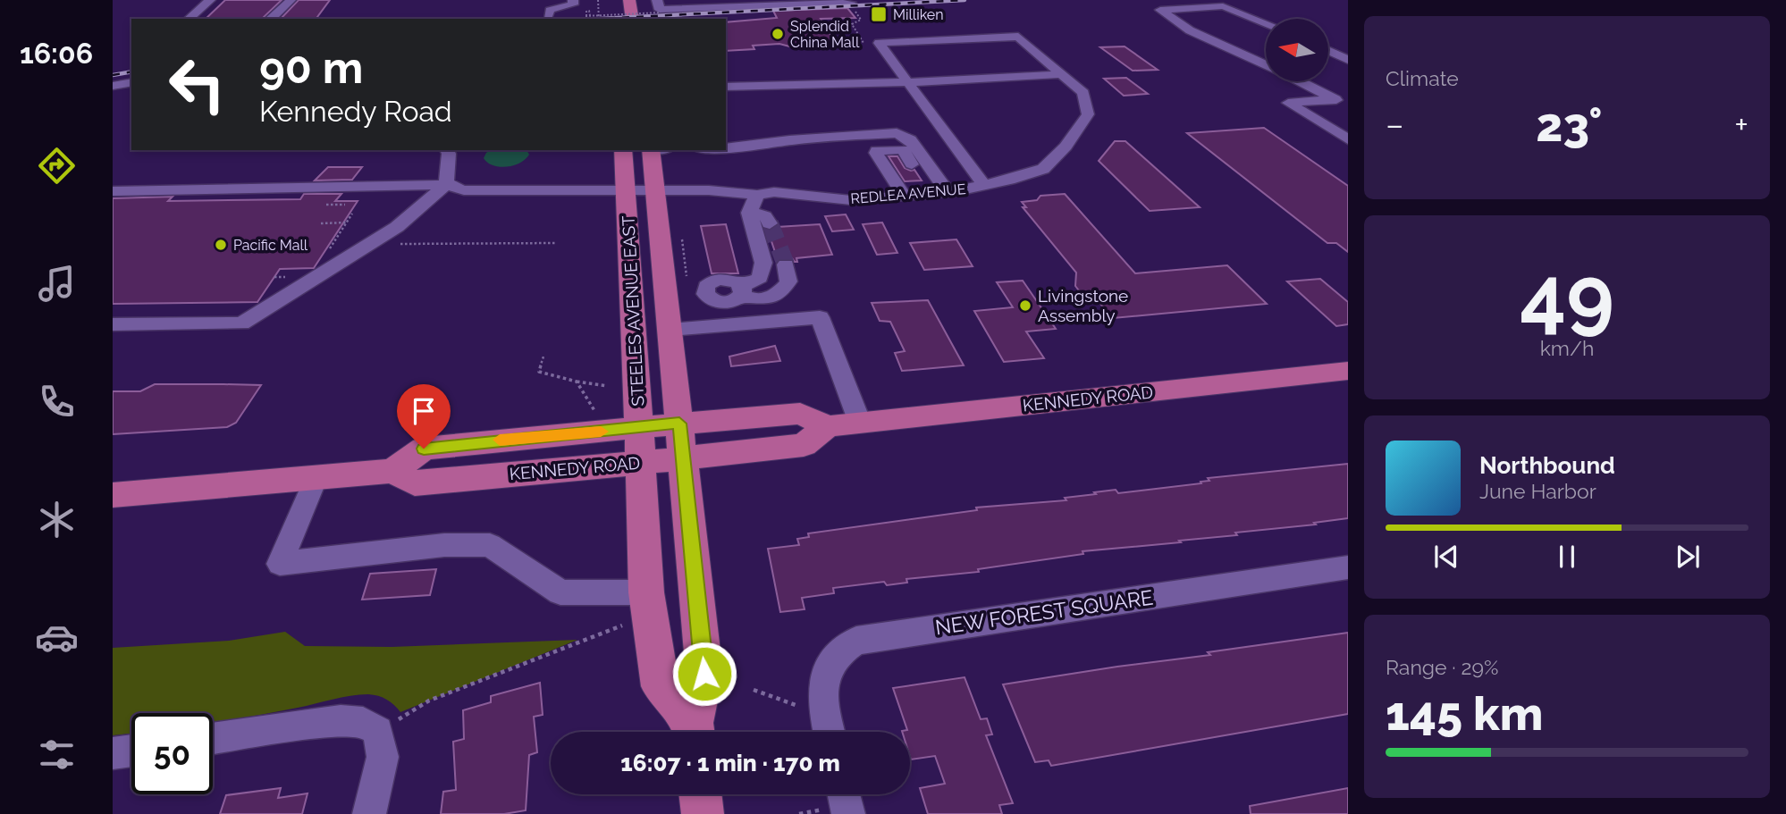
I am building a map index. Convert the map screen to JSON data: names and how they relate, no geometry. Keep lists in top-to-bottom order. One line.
{"streets":{"main road":["STEELES AVENUE EAST","KENNEDY ROAD"],"street":["REDLEA AVENUE","NEW FOREST SQUARE"]},"crossings":[["REDLEA AVENUE","STEELES AVENUE EAST"],["STEELES AVENUE EAST","KENNEDY ROAD"]],"places":{"transit":["Milliken"],"other":["Splendid China Mall","Pacific Mall","Livingstone Assembly"]},"north":"left","page":{"tabs":"16:06","tile":["Climate",["49","km/h"],["Range · 29%","145 km"]],"turn":["90 m","Kennedy Road"],"heat":["−","23°","+"],"song":["Northbound","June Harbor"],"limit":"50","trip":"16:07 · 1 min · 170 m"}}
